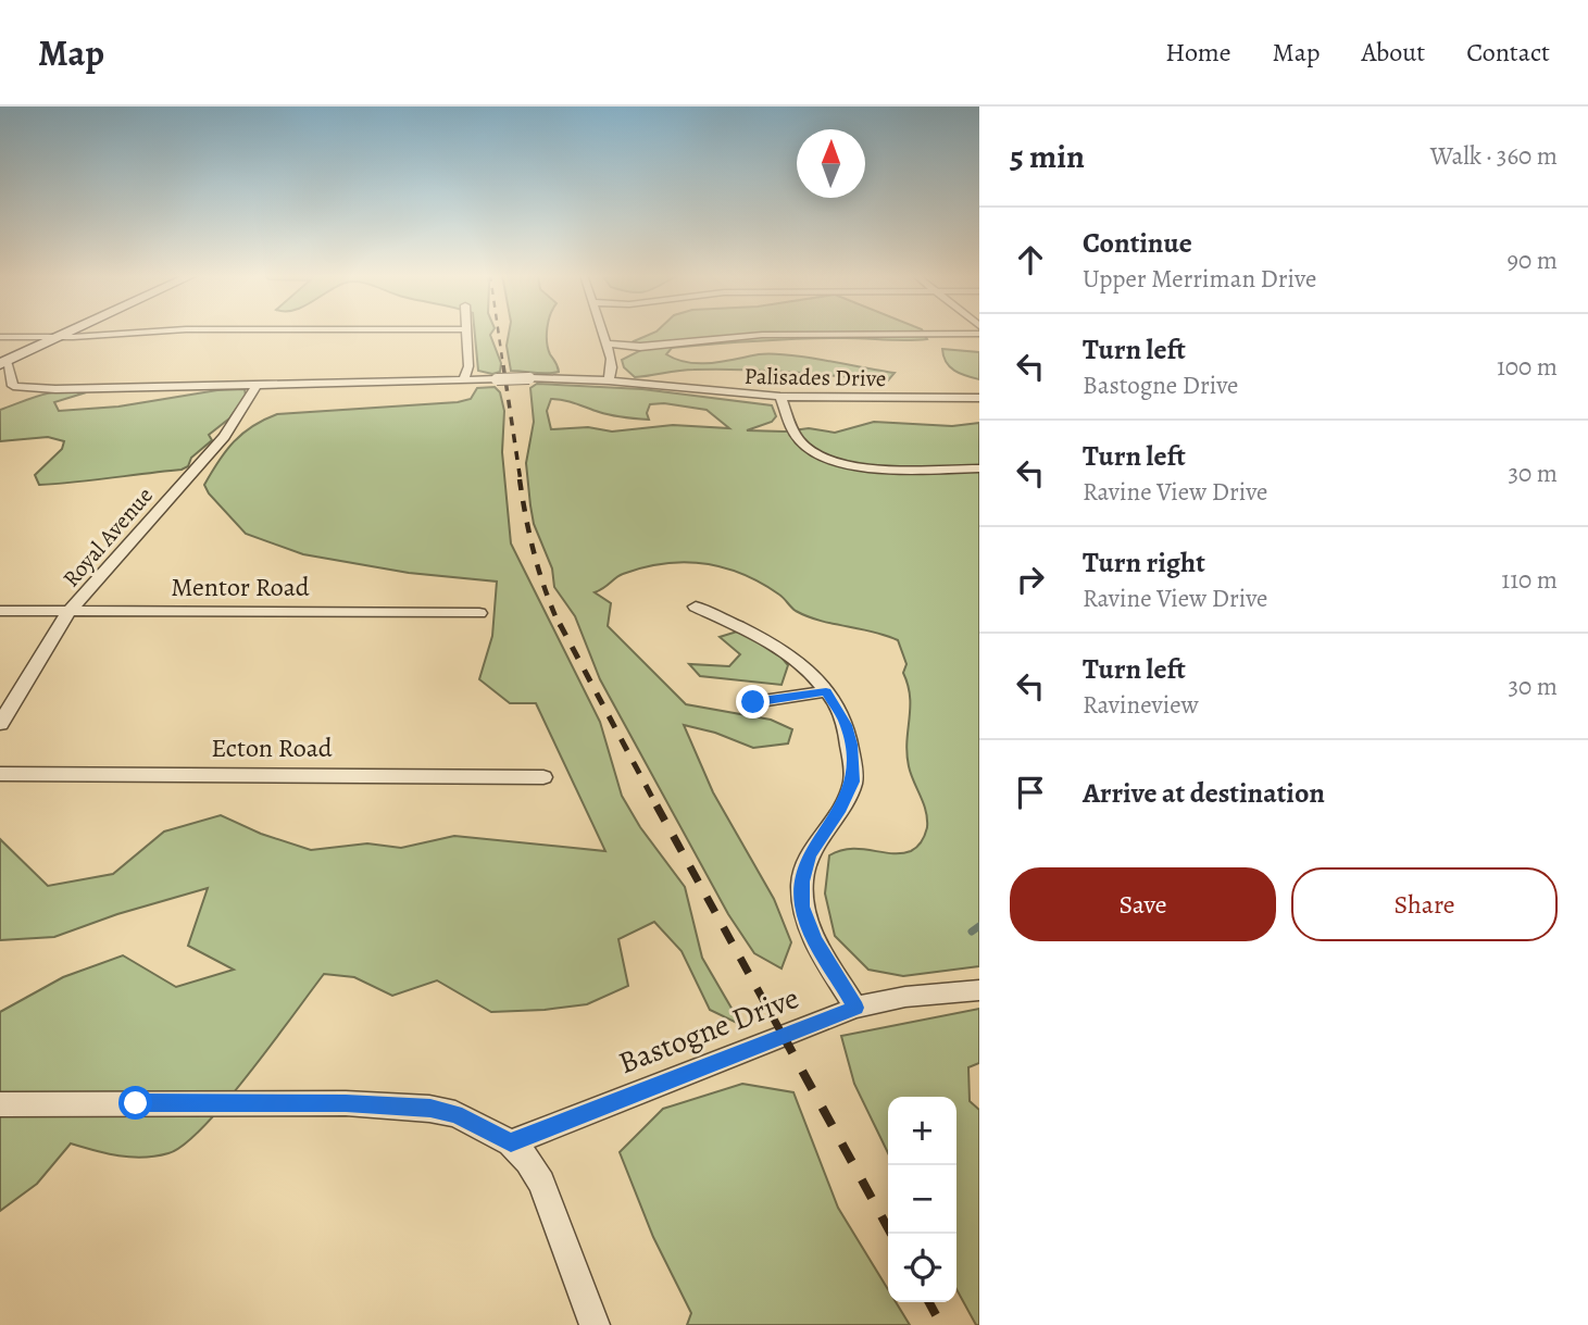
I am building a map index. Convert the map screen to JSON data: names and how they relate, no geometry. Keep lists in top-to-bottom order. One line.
{"streets":{"street":["Palisades Drive","Royal Avenue","Mentor Road","Ecton Road","Bastogne Drive"]},"crossings":[["Palisades Drive","Royal Avenue"],["Royal Avenue","Mentor Road"]],"north":"top","page":{"header":"Map","nav":["Home","Map","About","Contact"],"heading":["5 min","Walk · 360 m"],"list":[["Continue","Upper Merriman Drive","90 m"],["Turn left","Bastogne Drive","100 m"],["Turn left","Ravine View Drive","30 m"],["Turn right","Ravine View Drive","110 m"],["Turn left","Ravineview","30 m"],"Arrive at destination"],"buttons":["Save","Share"],"map_buttons":["+","−"]}}
